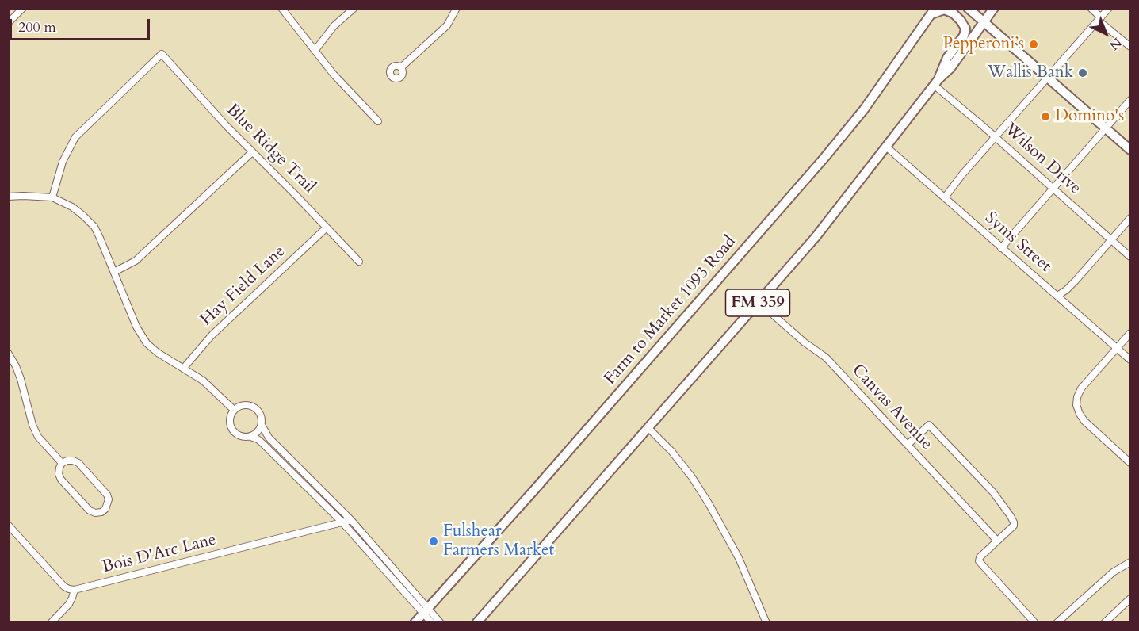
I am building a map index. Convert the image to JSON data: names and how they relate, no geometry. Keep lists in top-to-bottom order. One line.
{"streets":{"main road":["FM 359","Farm to Market 1093 Road"],"street":["Blue Ridge Trail","Wilson Drive","Syms Street","Hay Field Lane","Canvas Avenue","Bois D'Arc Lane"]},"crossings":[["Blue Ridge Trail","Hay Field Lane"],["Wilson Drive","FM 359"],["Syms Street","FM 359"],["FM 359","Canvas Avenue"]],"places":["Pepperoni’s","Wallis Bank","Domino's","Fulshear Farmers Market"],"scale_bar":"200 m","north":"bottom right"}
